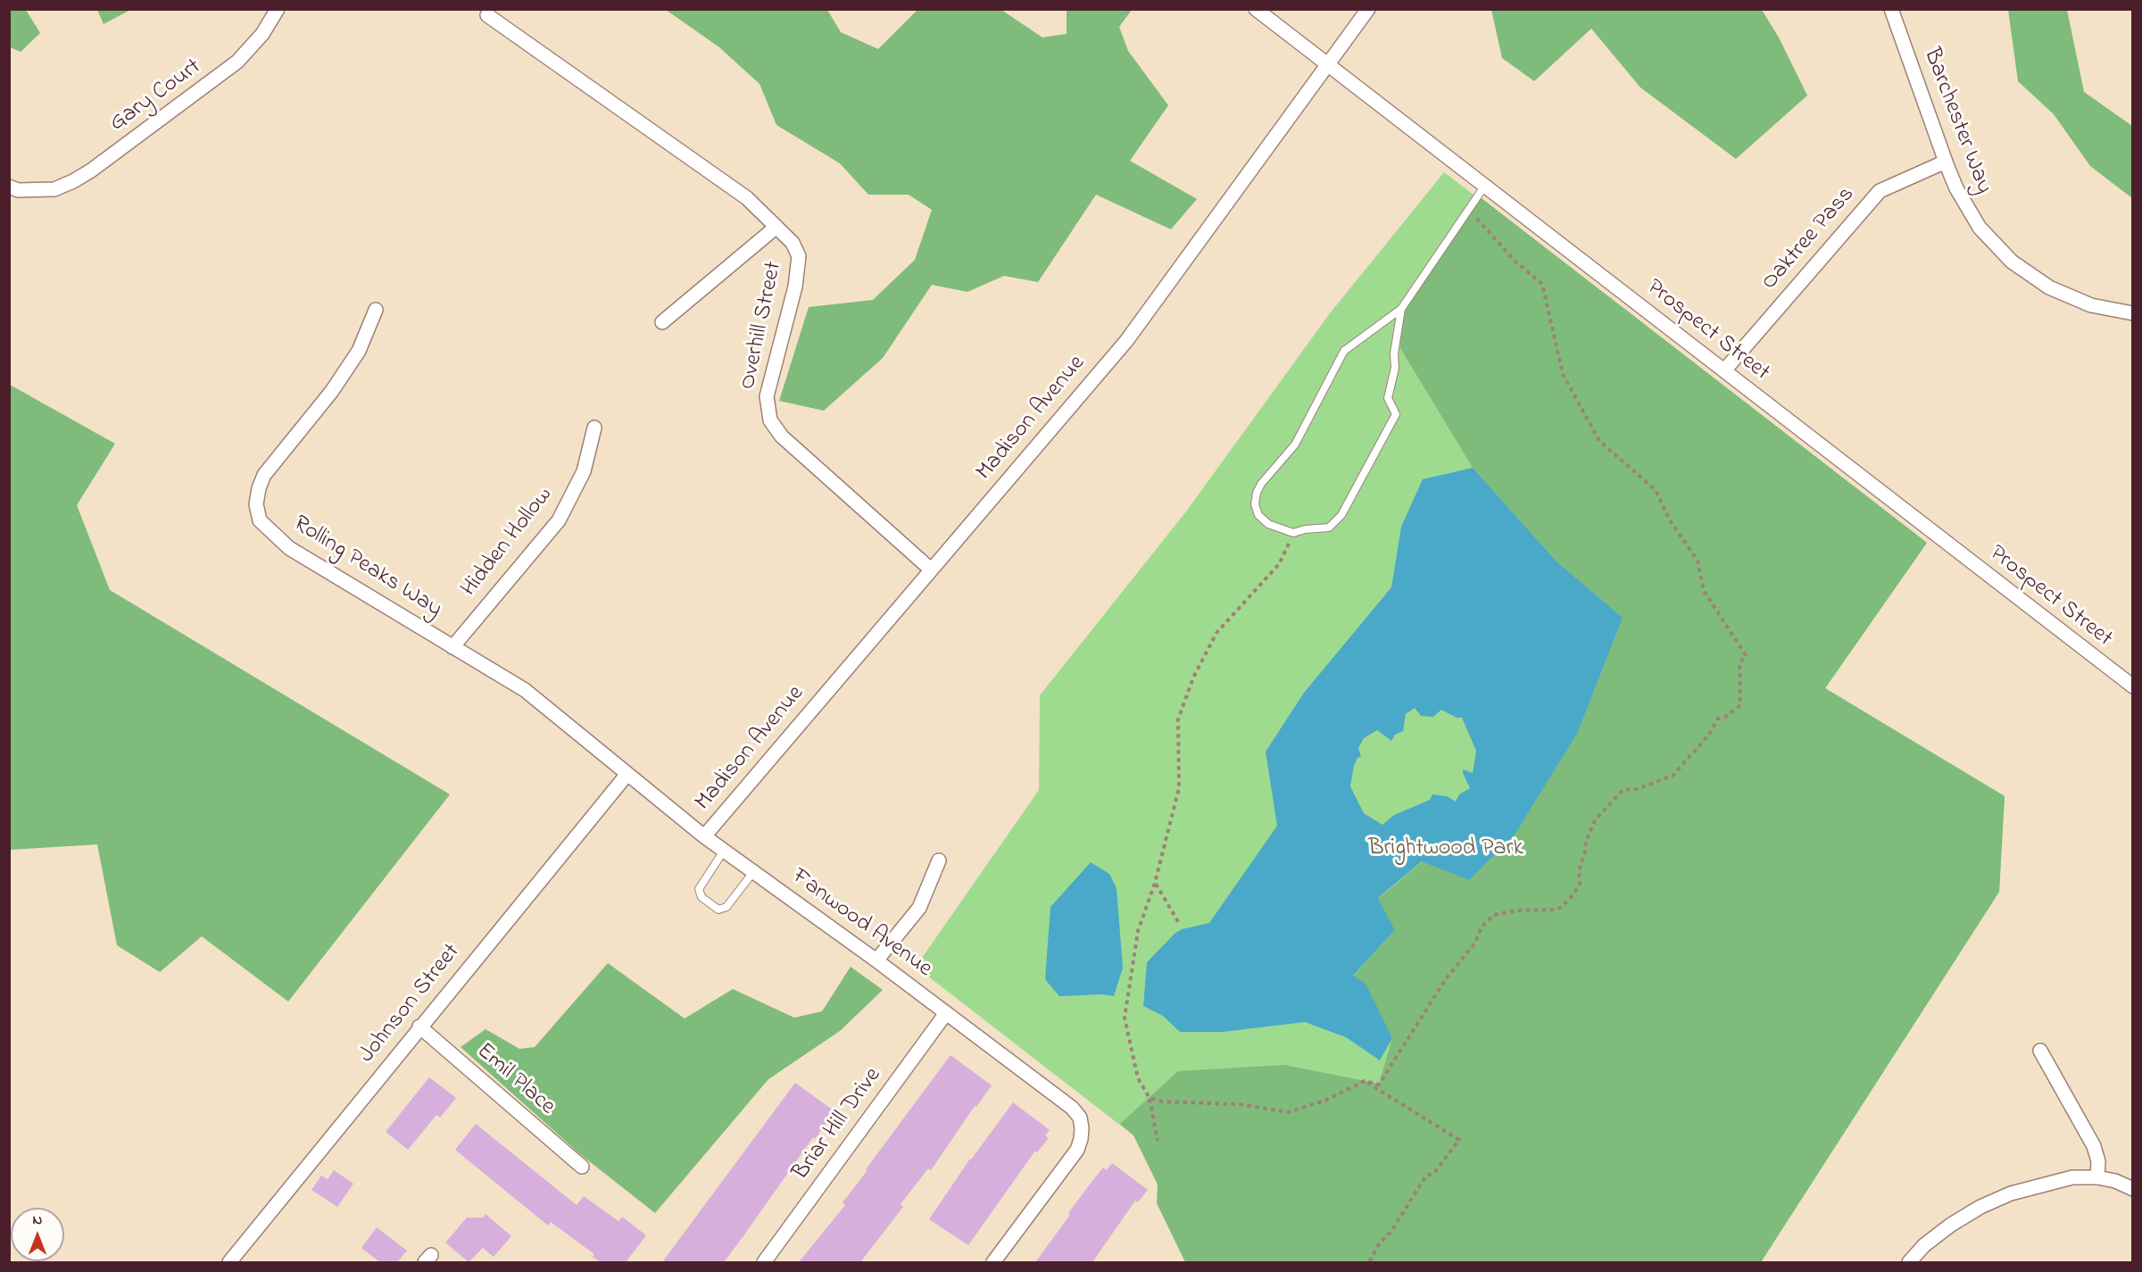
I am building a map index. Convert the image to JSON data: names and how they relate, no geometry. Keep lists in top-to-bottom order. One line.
{"streets":{"street":["Gary Court","Barchester Way","Oaktree Pass","Overhill Street","Prospect Street","Madison Avenue","Hidden Hollow","Rolling Peaks Way","Fanwood Avenue","Johnson Street","Emil Place","Briar Hill Drive"]},"crossings":[["Barchester Way","Oaktree Pass"],["Oaktree Pass","Prospect Street"],["Overhill Street","Madison Avenue"],["Prospect Street","Madison Avenue"],["Madison Avenue","Fanwood Avenue"],["Hidden Hollow","Rolling Peaks Way"],["Rolling Peaks Way","Fanwood Avenue"],["Rolling Peaks Way","Johnson Street"],["Fanwood Avenue","Johnson Street"],["Fanwood Avenue","Briar Hill Drive"],["Johnson Street","Emil Place"]],"parks":["Brightwood Park"],"north":"top"}
